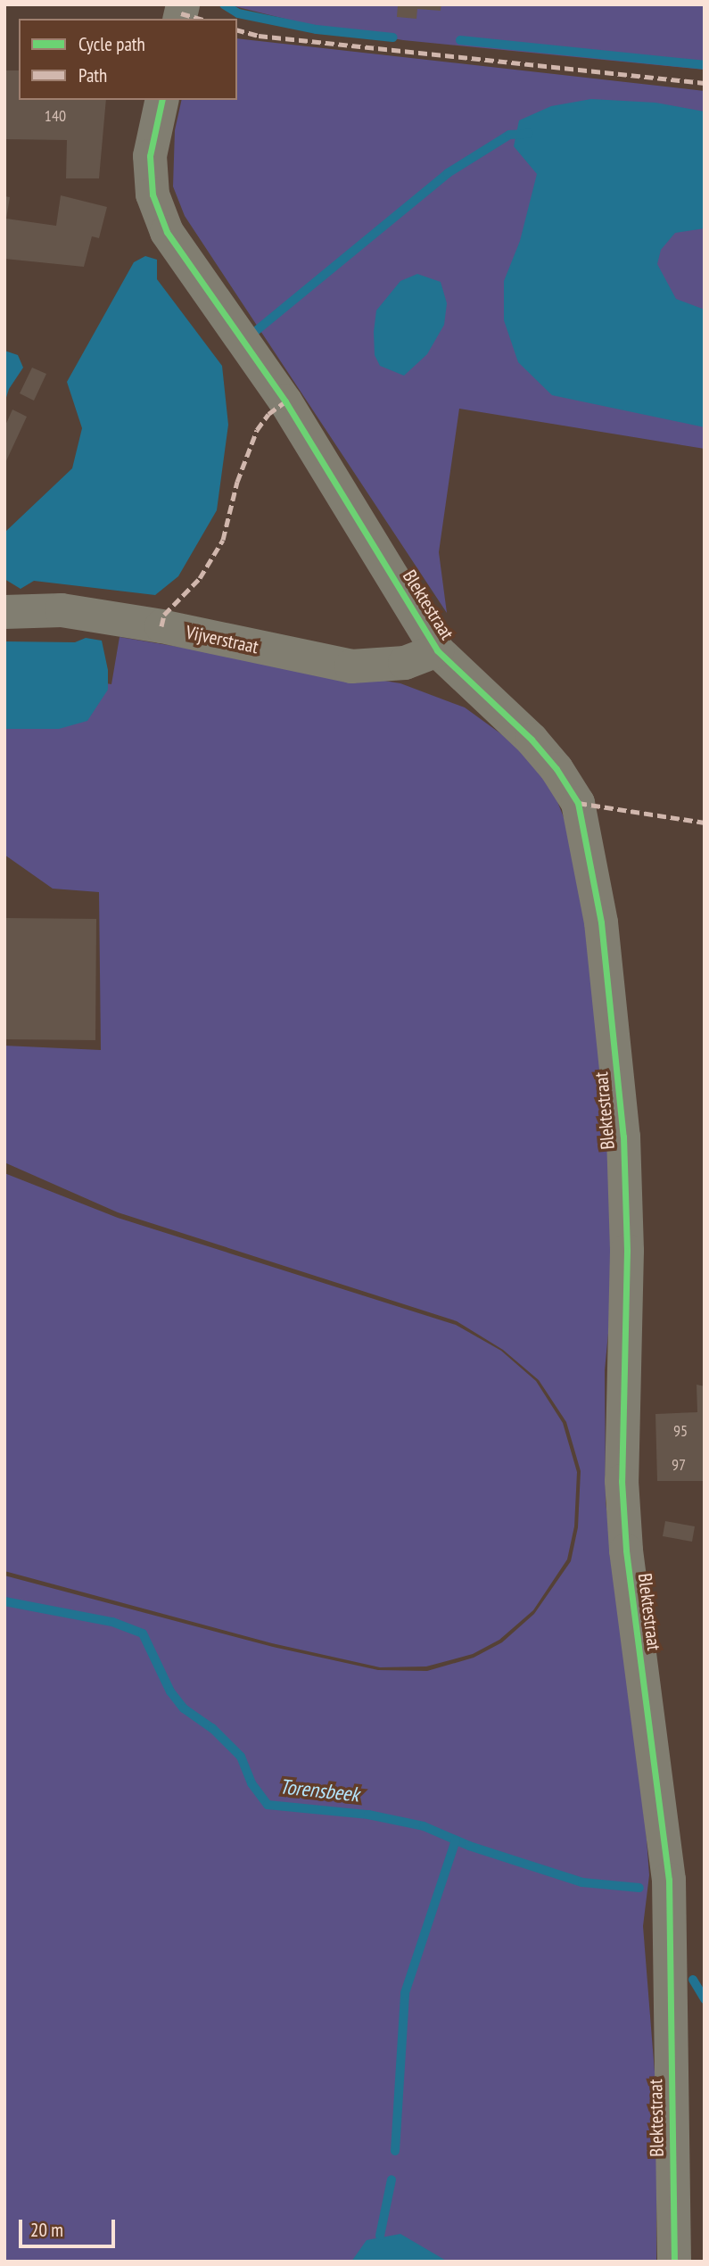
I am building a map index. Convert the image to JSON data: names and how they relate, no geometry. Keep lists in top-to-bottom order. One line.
{"streets":{"street":["Blektestraat","Vijverstraat"]},"crossings":[["Blektestraat","Vijverstraat"]],"water":["Torensbeek"],"house_numbers":["140","95","97"],"legend":["Cycle path","Path"],"scale_bar":"20 m"}
